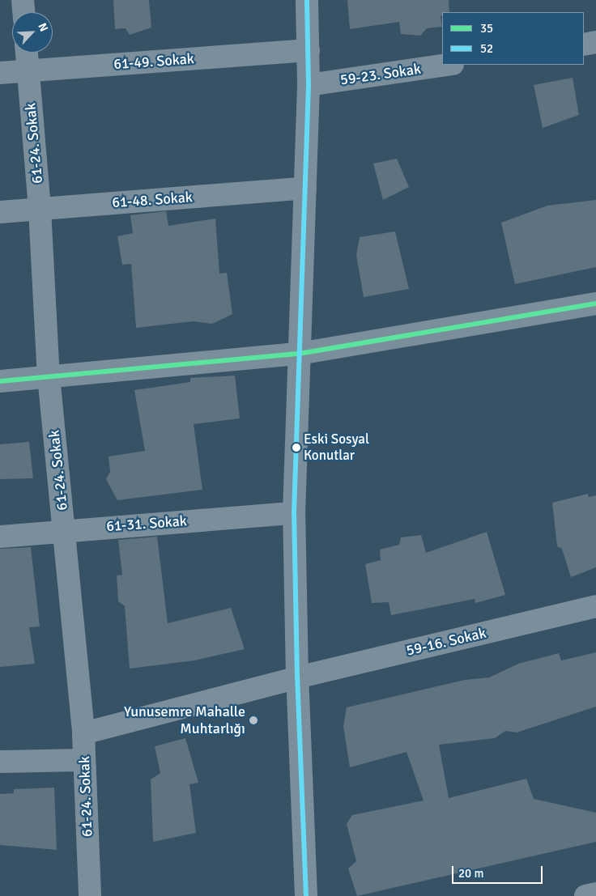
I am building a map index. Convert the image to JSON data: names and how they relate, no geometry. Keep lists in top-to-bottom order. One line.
{"streets":{"street":["61-49. Sokak","59-23. Sokak","61-24. Sokak","61-48. Sokak","61-31. Sokak","59-16. Sokak"]},"crossings":[["61-49. Sokak","61-24. Sokak"],["61-24. Sokak","61-48. Sokak"],["61-24. Sokak","61-31. Sokak"],["61-24. Sokak","59-16. Sokak"]],"places":["Eski Sosyal Konutlar","Yunusemre Mahalle Muhtarlığı"],"lines":["transit line 52","transit line 35"],"legend":["35","52"],"scale_bar":"20 m","north":"top right"}
